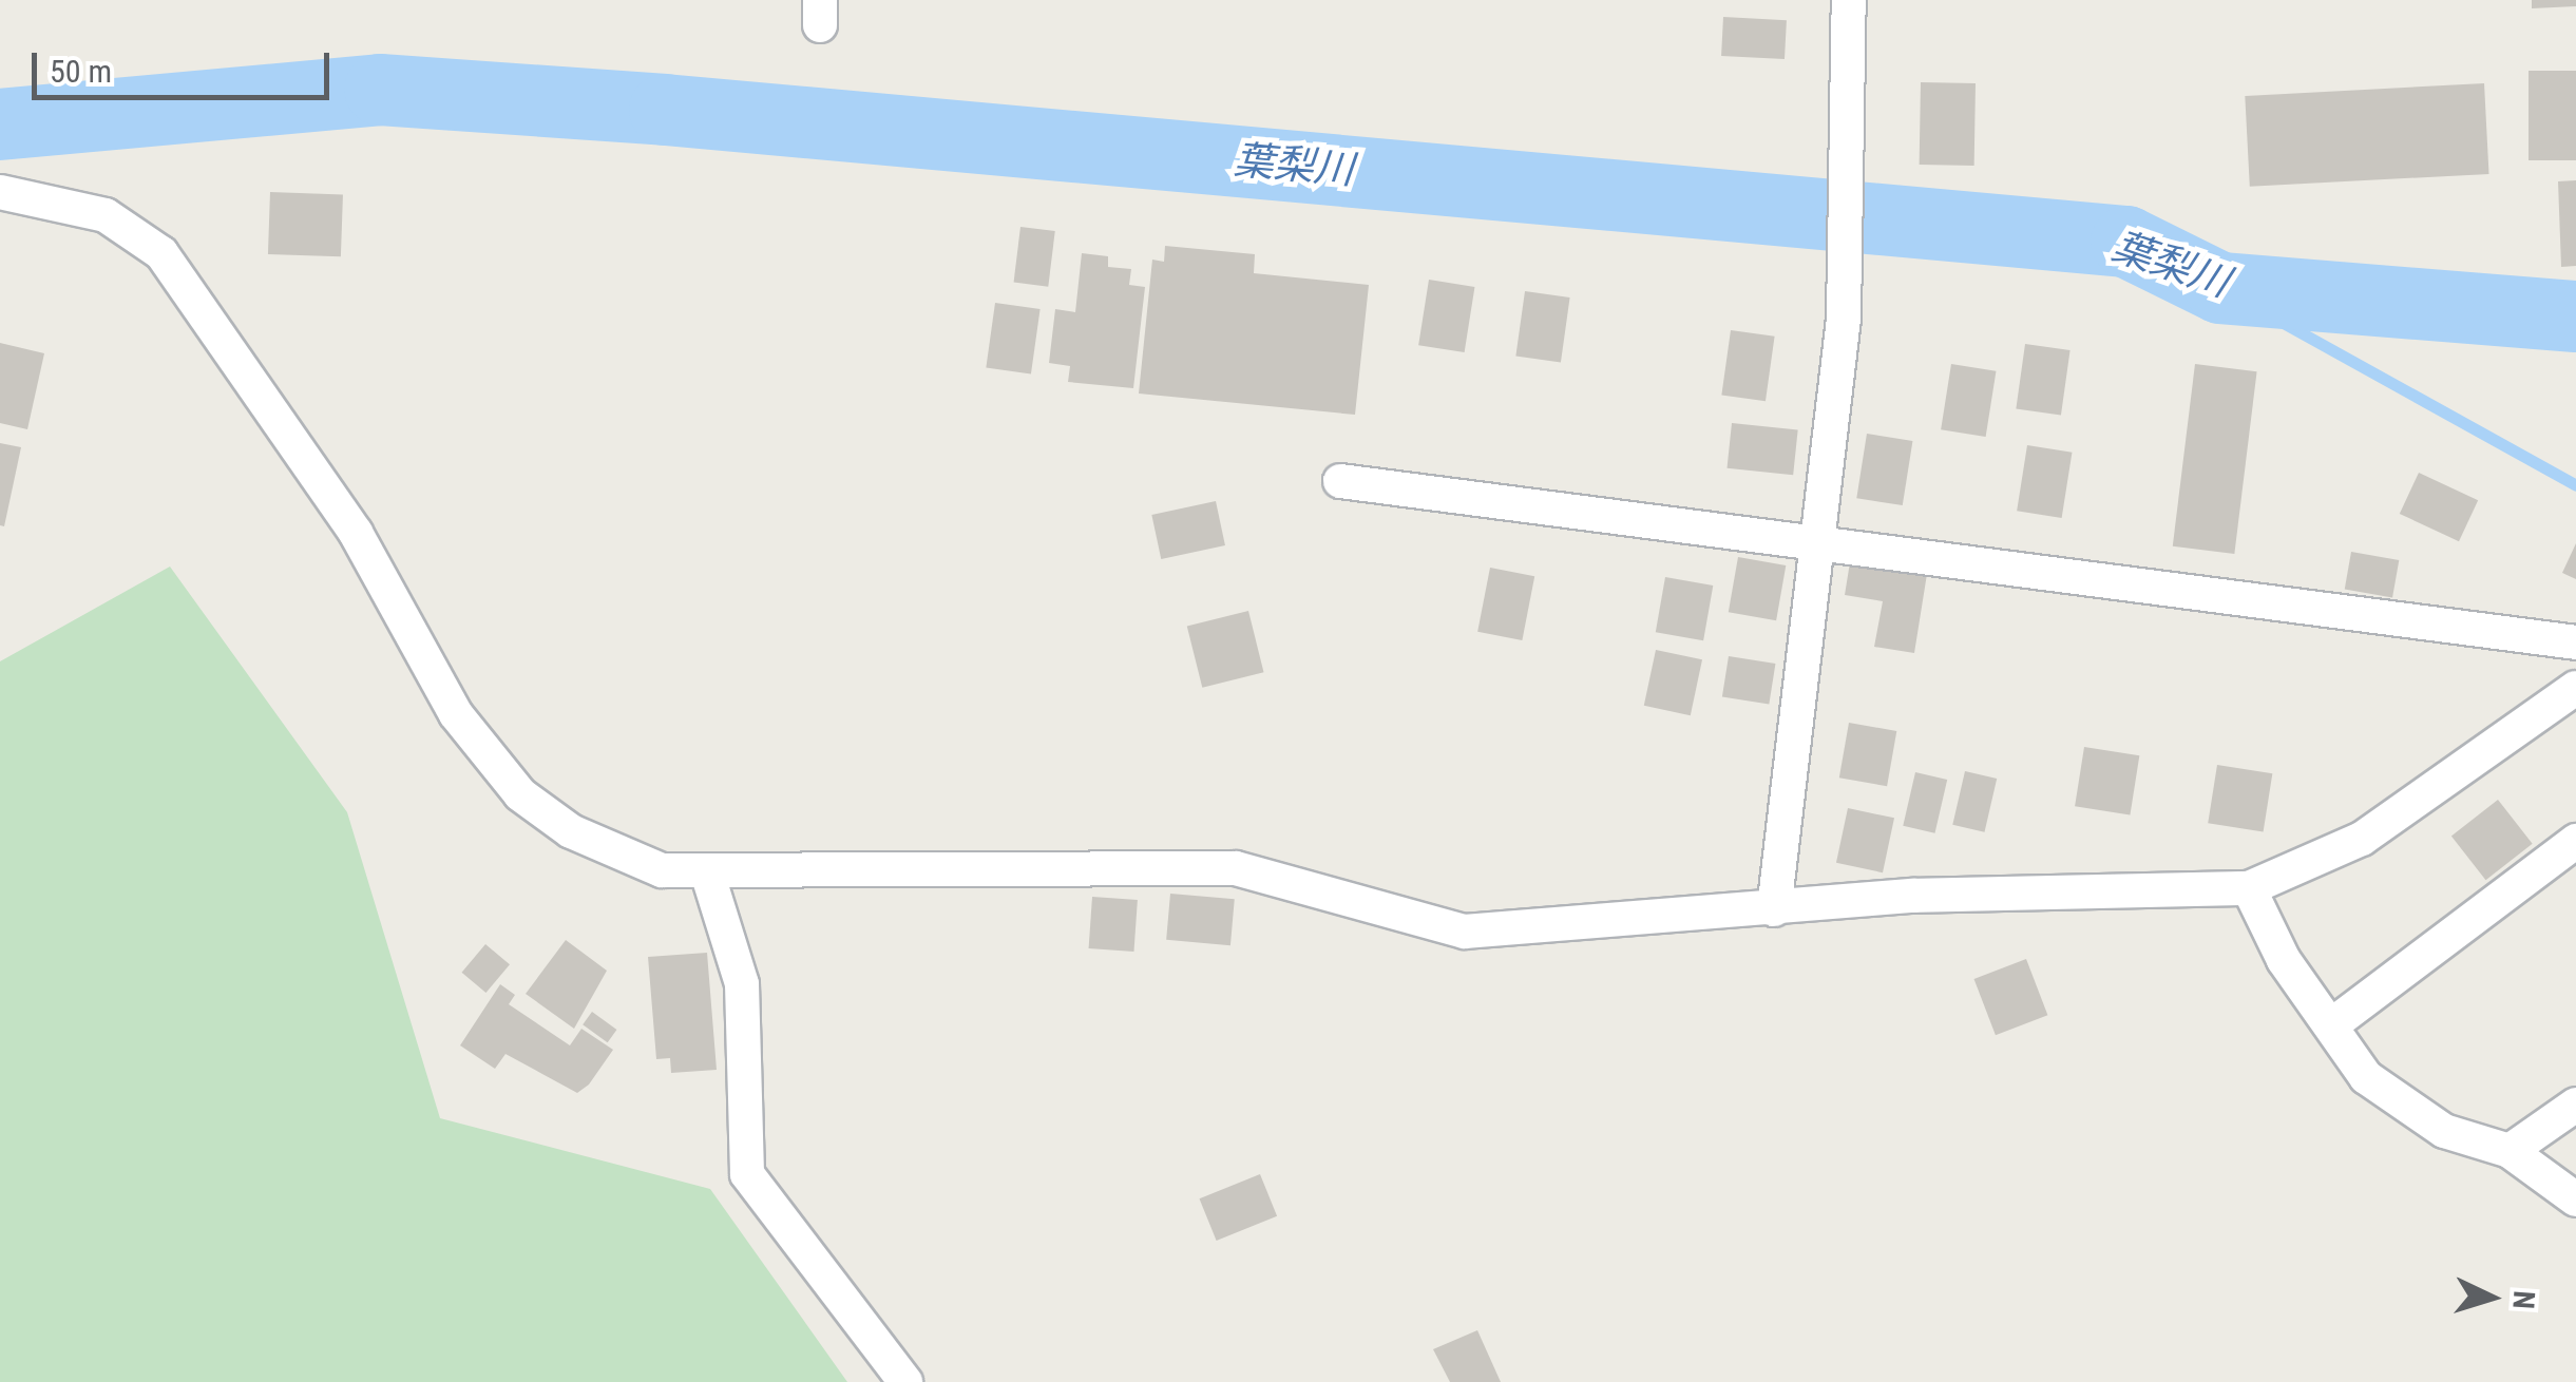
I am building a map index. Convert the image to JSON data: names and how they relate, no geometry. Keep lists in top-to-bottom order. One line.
{"water":["葉梨川"],"scale_bar":"50 m","north":"right"}
